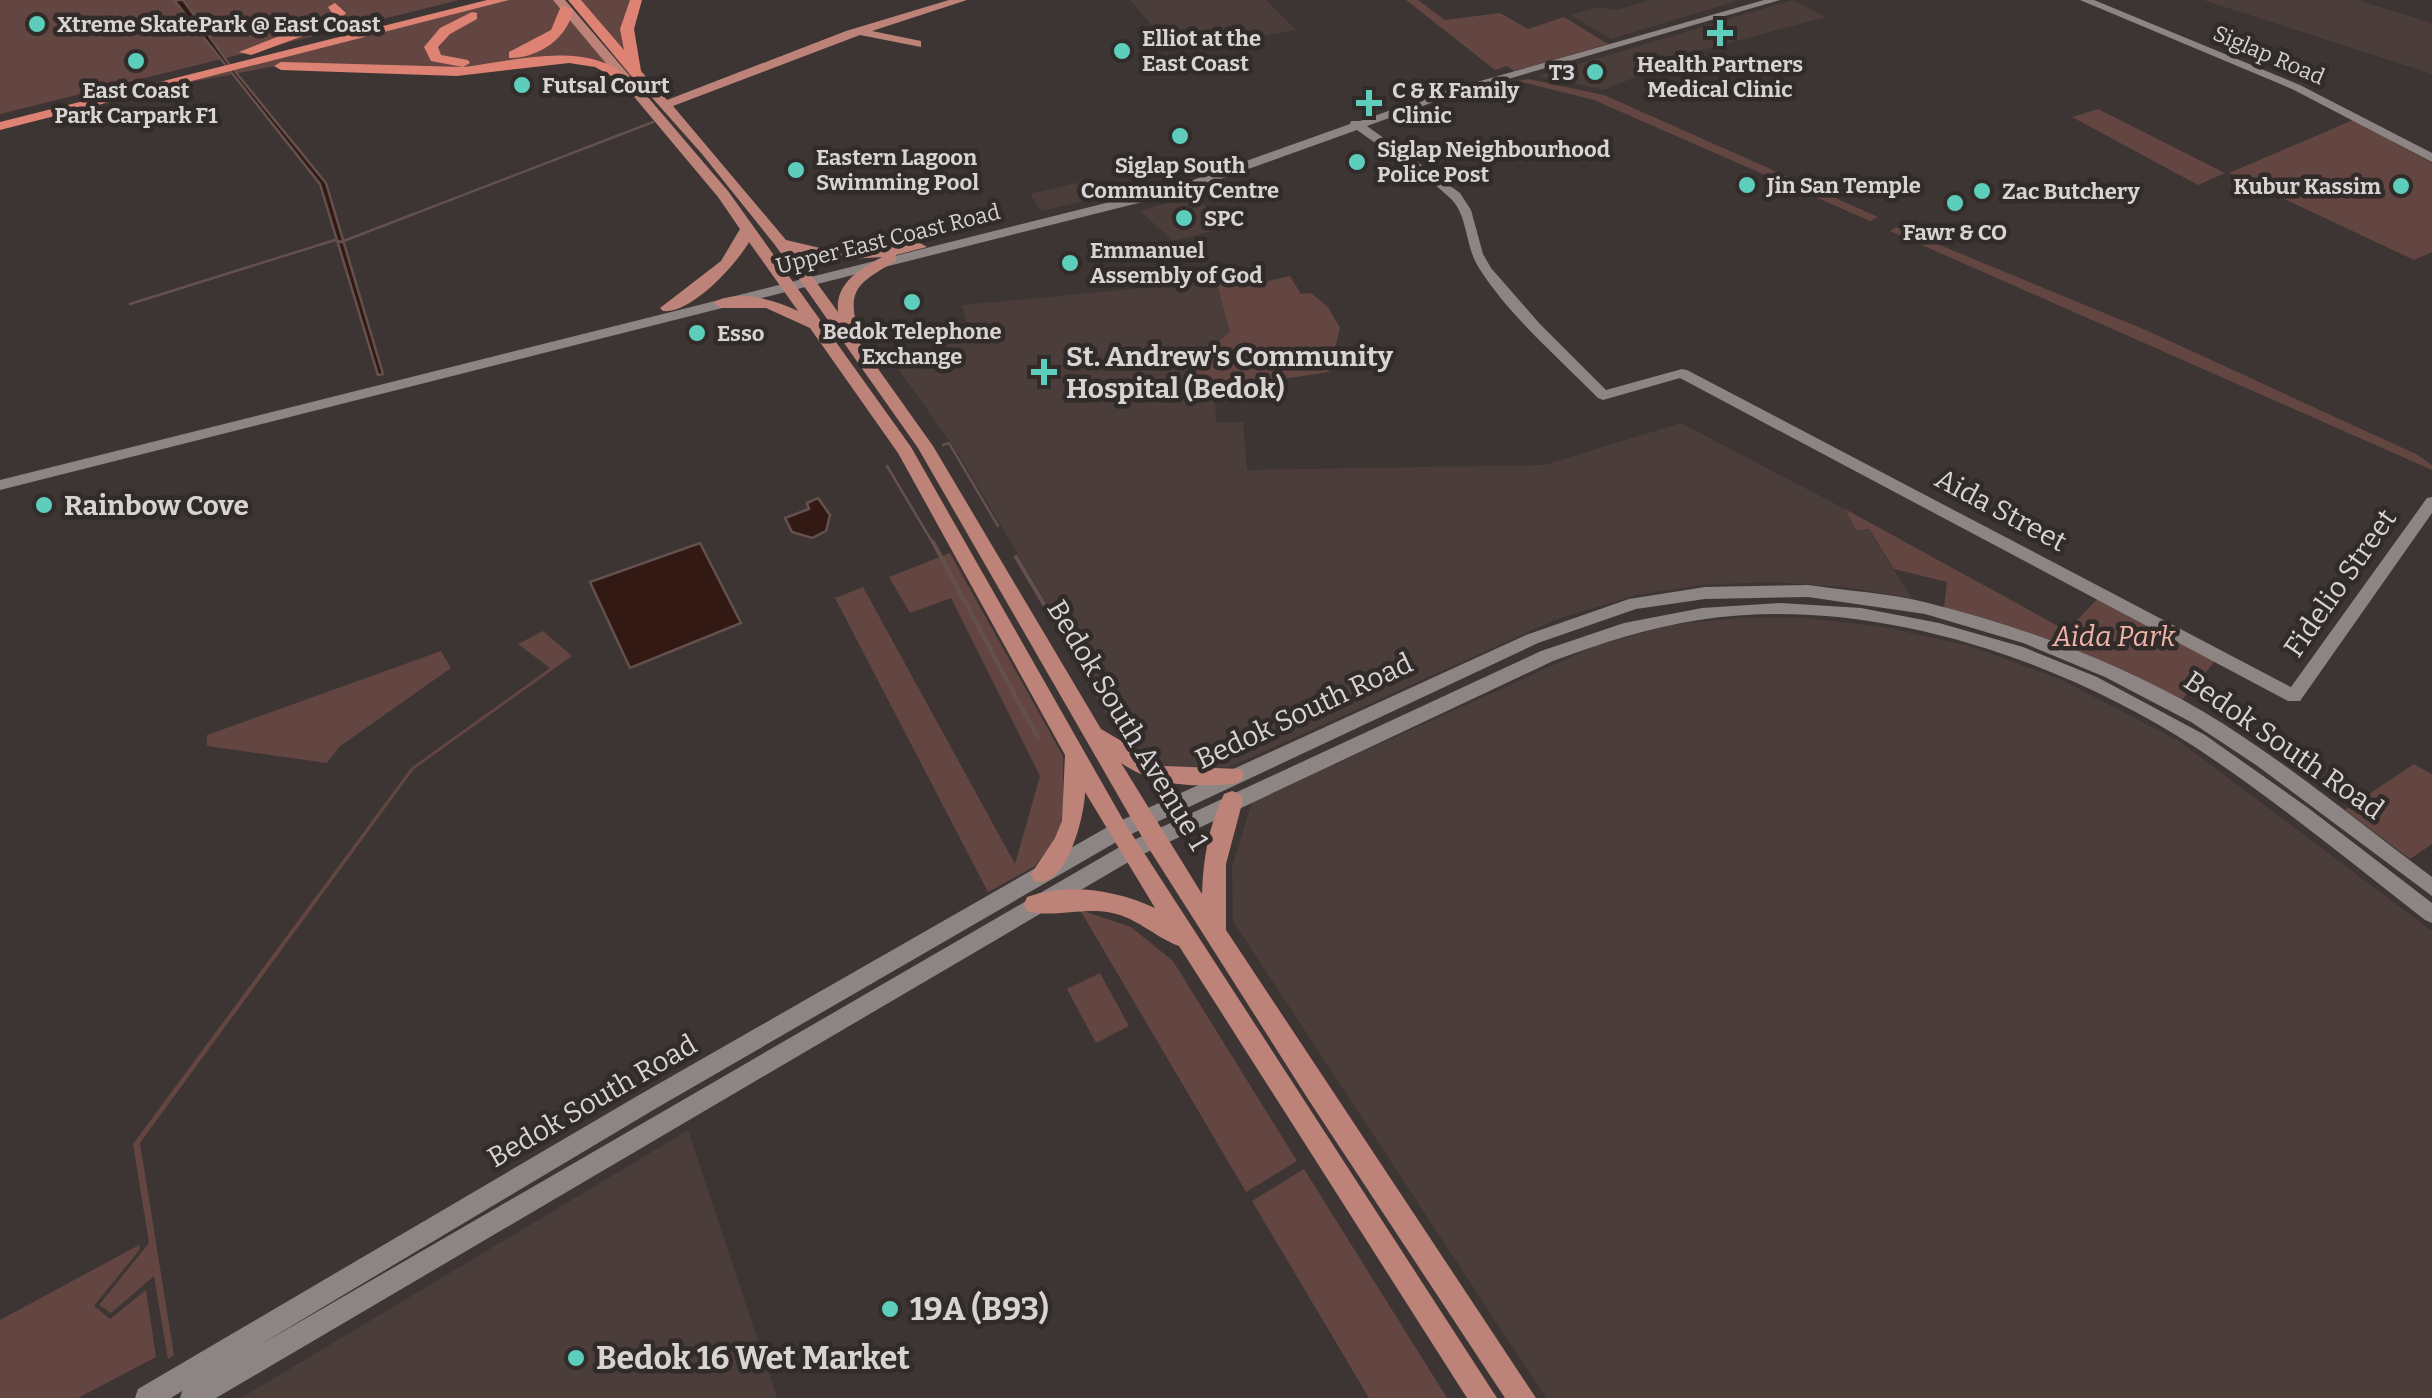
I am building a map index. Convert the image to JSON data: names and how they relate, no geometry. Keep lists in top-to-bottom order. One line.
{"streets":{"main road":["Siglap Road","Upper East Coast Road","Aida Street","Fidelio Street","Bedok South Road","Bedok South Avenue 1"]},"crossings":[["Upper East Coast Road","Aida Street"],["Upper East Coast Road","Bedok South Avenue 1"],["Aida Street","Fidelio Street"],["Bedok South Road","Bedok South Avenue 1"]],"parks":["Aida Park"],"places":{"other":["Xtreme SkatePark @ East Coast","Elliot at the East Coast","East Coast Park Carpark F1","T3","Futsal Court","Siglap South Community Centre","Siglap Neighbourhood Police Post","Eastern Lagoon Swimming Pool","Jin San Temple","Kubur Kassim","Zac Butchery","Fawr & CO","SPC","Emmanuel Assembly of God","Bedok Telephone Exchange","Esso","Rainbow Cove","19A (B93)","Bedok 16 Wet Market"],"health":["Health Partners Medical Clinic","C & K Family Clinic","St. Andrew's Community Hospital (Bedok)"]}}
